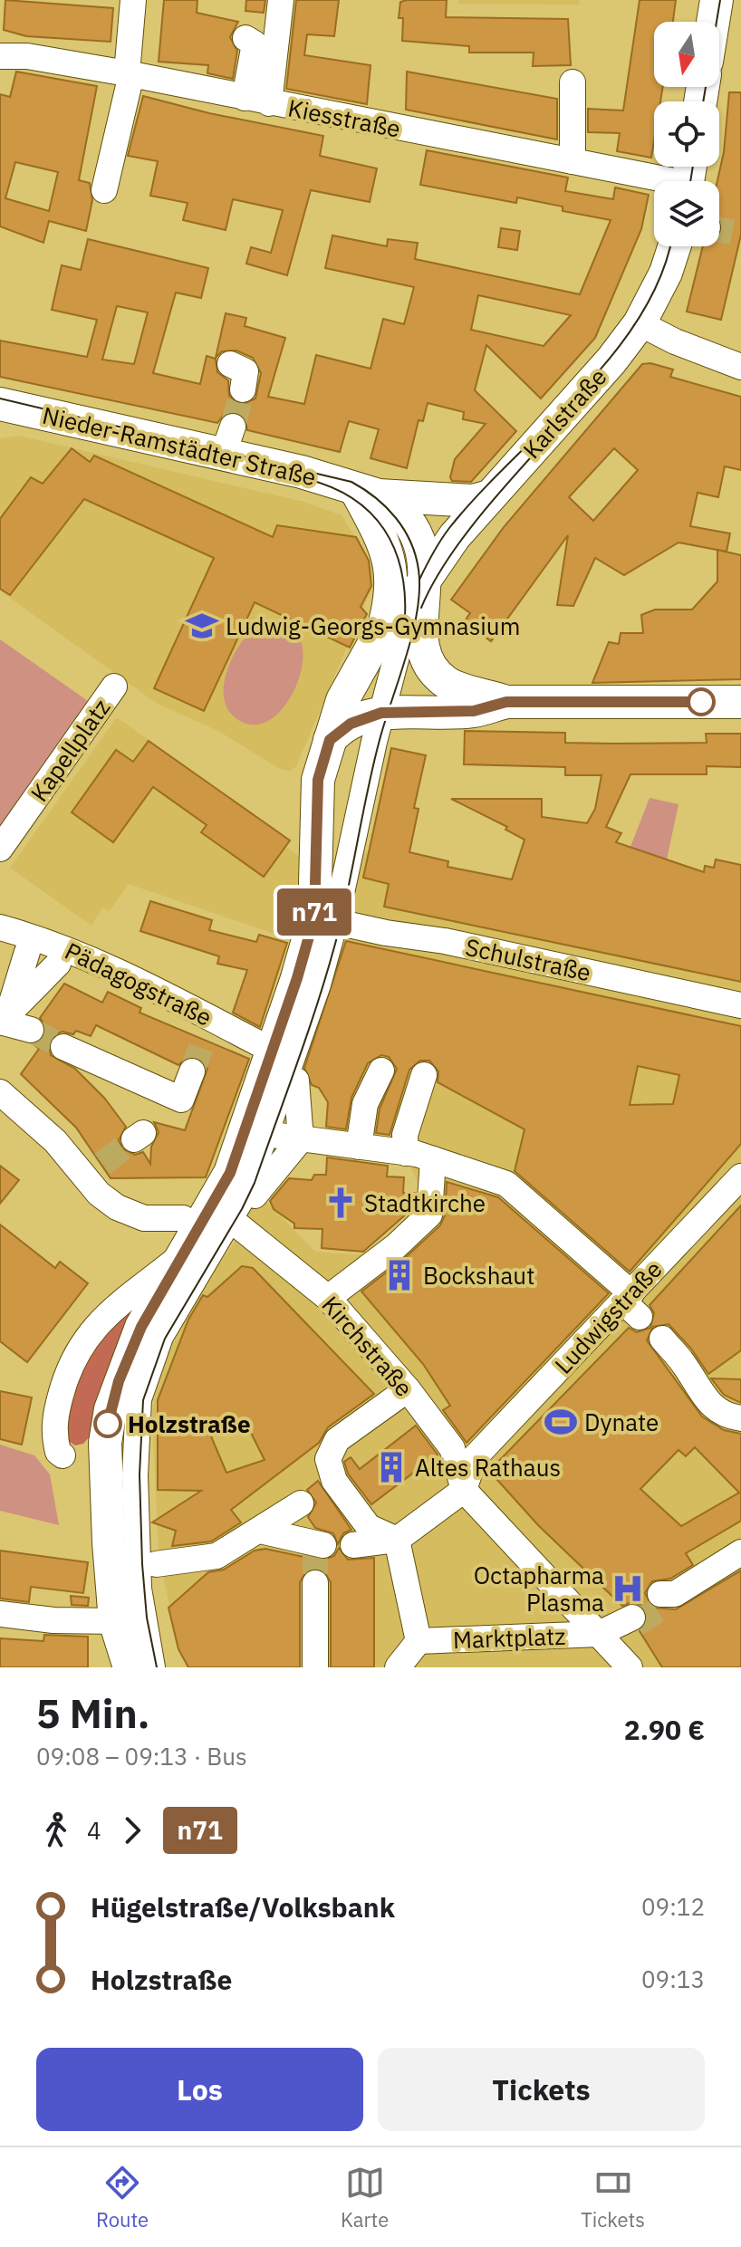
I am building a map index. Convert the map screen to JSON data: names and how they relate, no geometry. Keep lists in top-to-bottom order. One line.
{"streets":{"main road":["Karlstraße","Nieder-Ramstädter Straße"],"street":["Kiesstraße","Kapellplatz","Schulstraße","Pädagogstraße","Ludwigstraße","Kirchstraße","Marktplatz"]},"crossings":[["Karlstraße","Nieder-Ramstädter Straße"],["Karlstraße","Schulstraße"],["Ludwigstraße","Kirchstraße"],["Ludwigstraße","Marktplatz"],["Kirchstraße","Marktplatz"]],"places":{"school or university":["Ludwig-Georgs-Gymnasium"],"church":["Stadtkirche"],"building":["Bockshaut","Altes Rathaus"],"sports":["Dynate"],"other":["Holzstraße"],"hospital":["Octapharma Plasma"]},"lines":["bus line n71"],"north":"bottom","page":{"on_map":"n71","heading":["5 Min.","09:08 – 09:13 · Bus","2.90 €"],"legs":["4","n71"],"list":[{"name":"Hügelstraße/Volksbank","value":"09:12"},{"name":"Holzstraße","value":"09:13"}],"buttons":["Los","Tickets"],"tabs":["Route","Karte","Tickets"]}}
